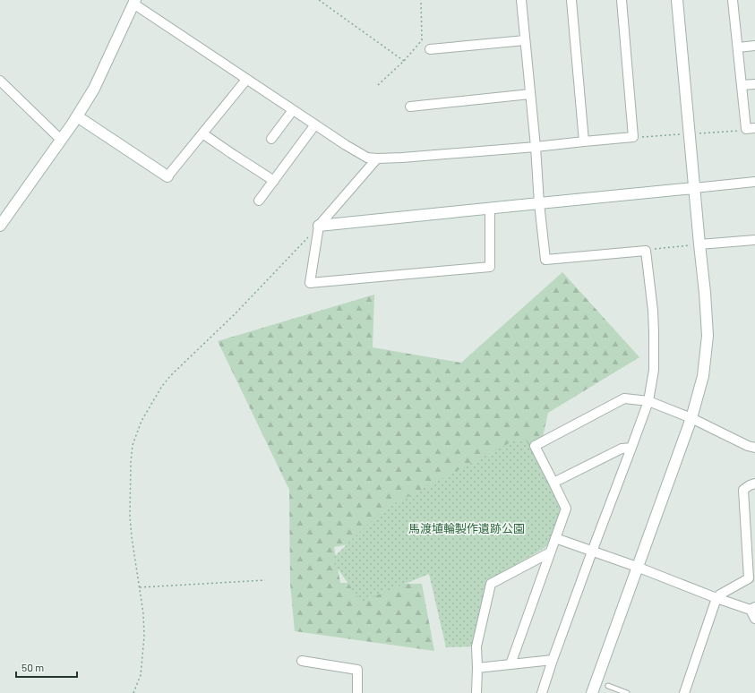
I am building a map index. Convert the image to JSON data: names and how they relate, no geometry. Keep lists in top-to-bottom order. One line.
{"parks":["馬渡埴輪製作遺跡公園"],"scale_bar":"50 m"}
